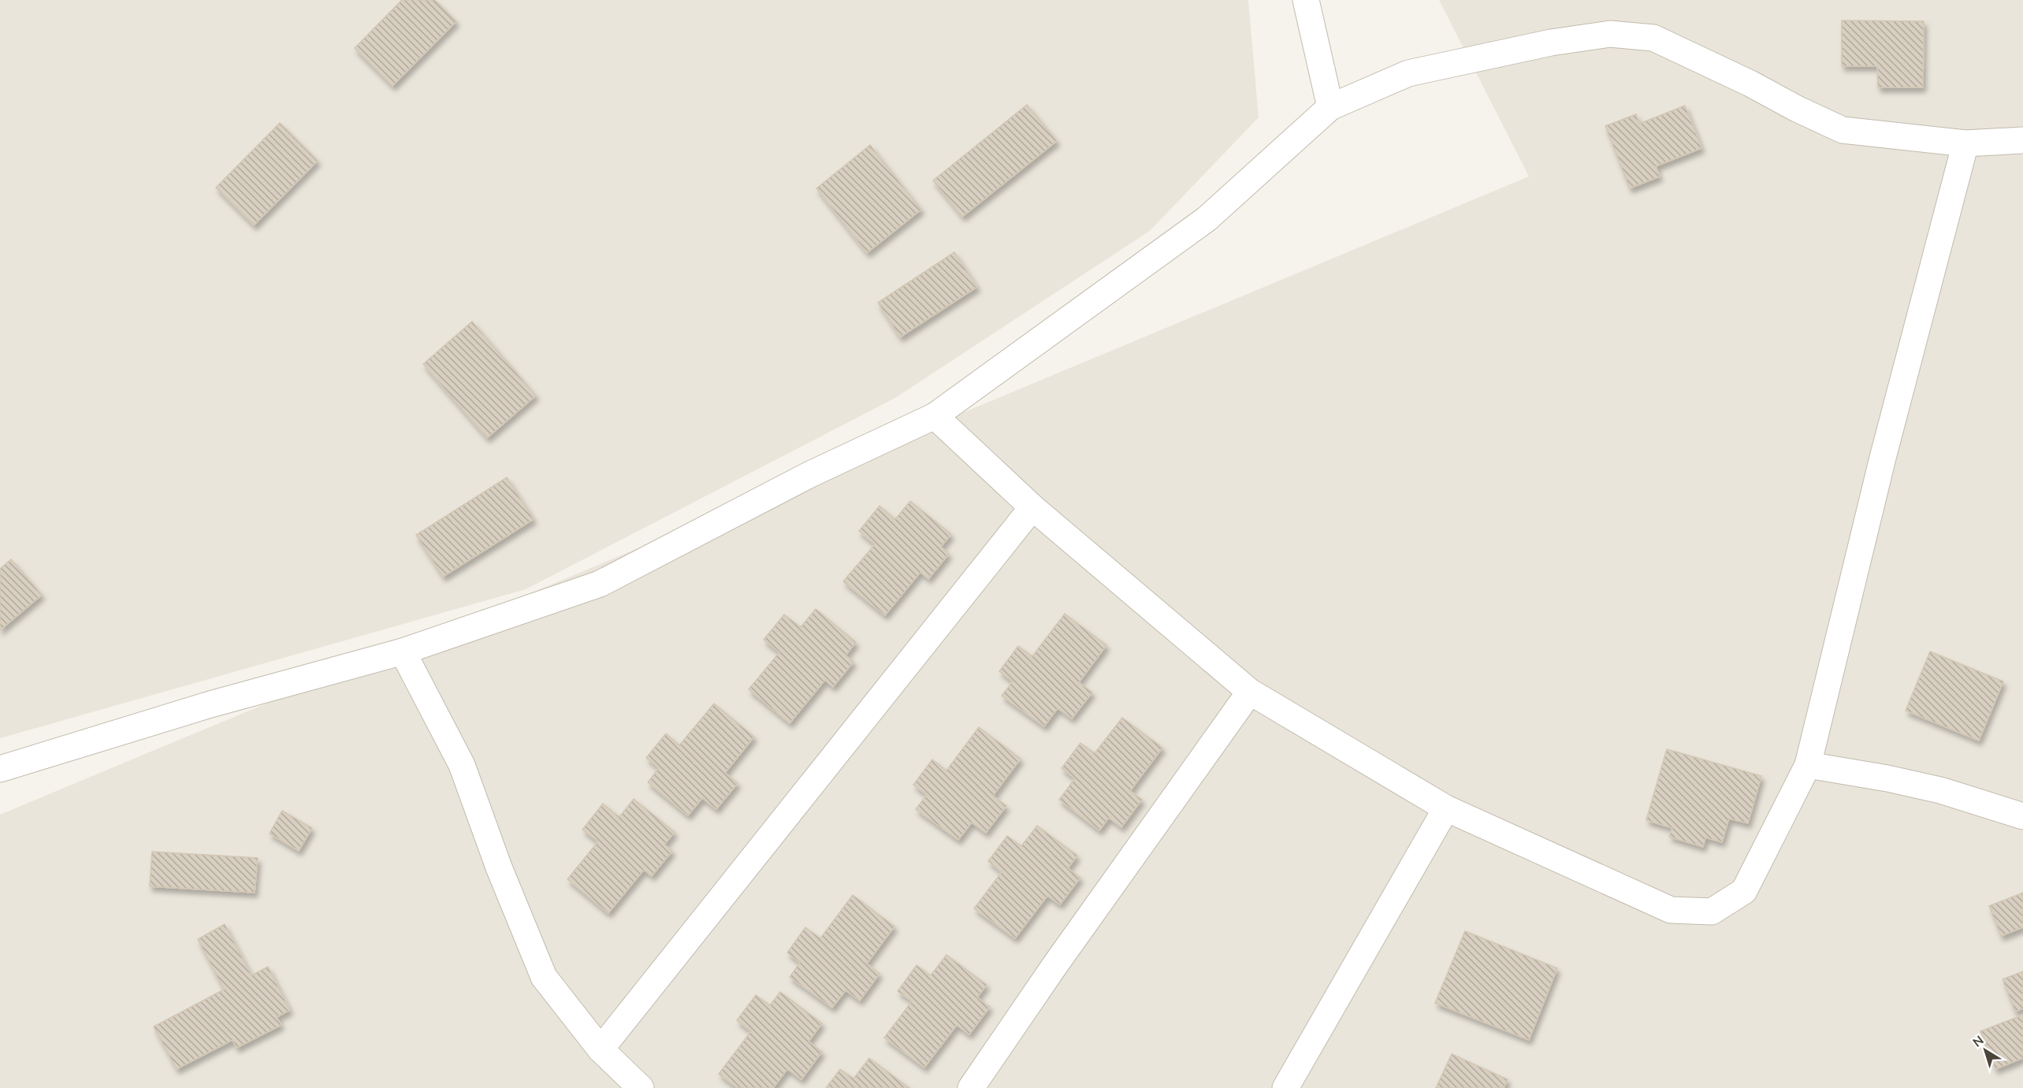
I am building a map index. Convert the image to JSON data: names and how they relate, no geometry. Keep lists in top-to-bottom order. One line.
{"north":"top left"}
